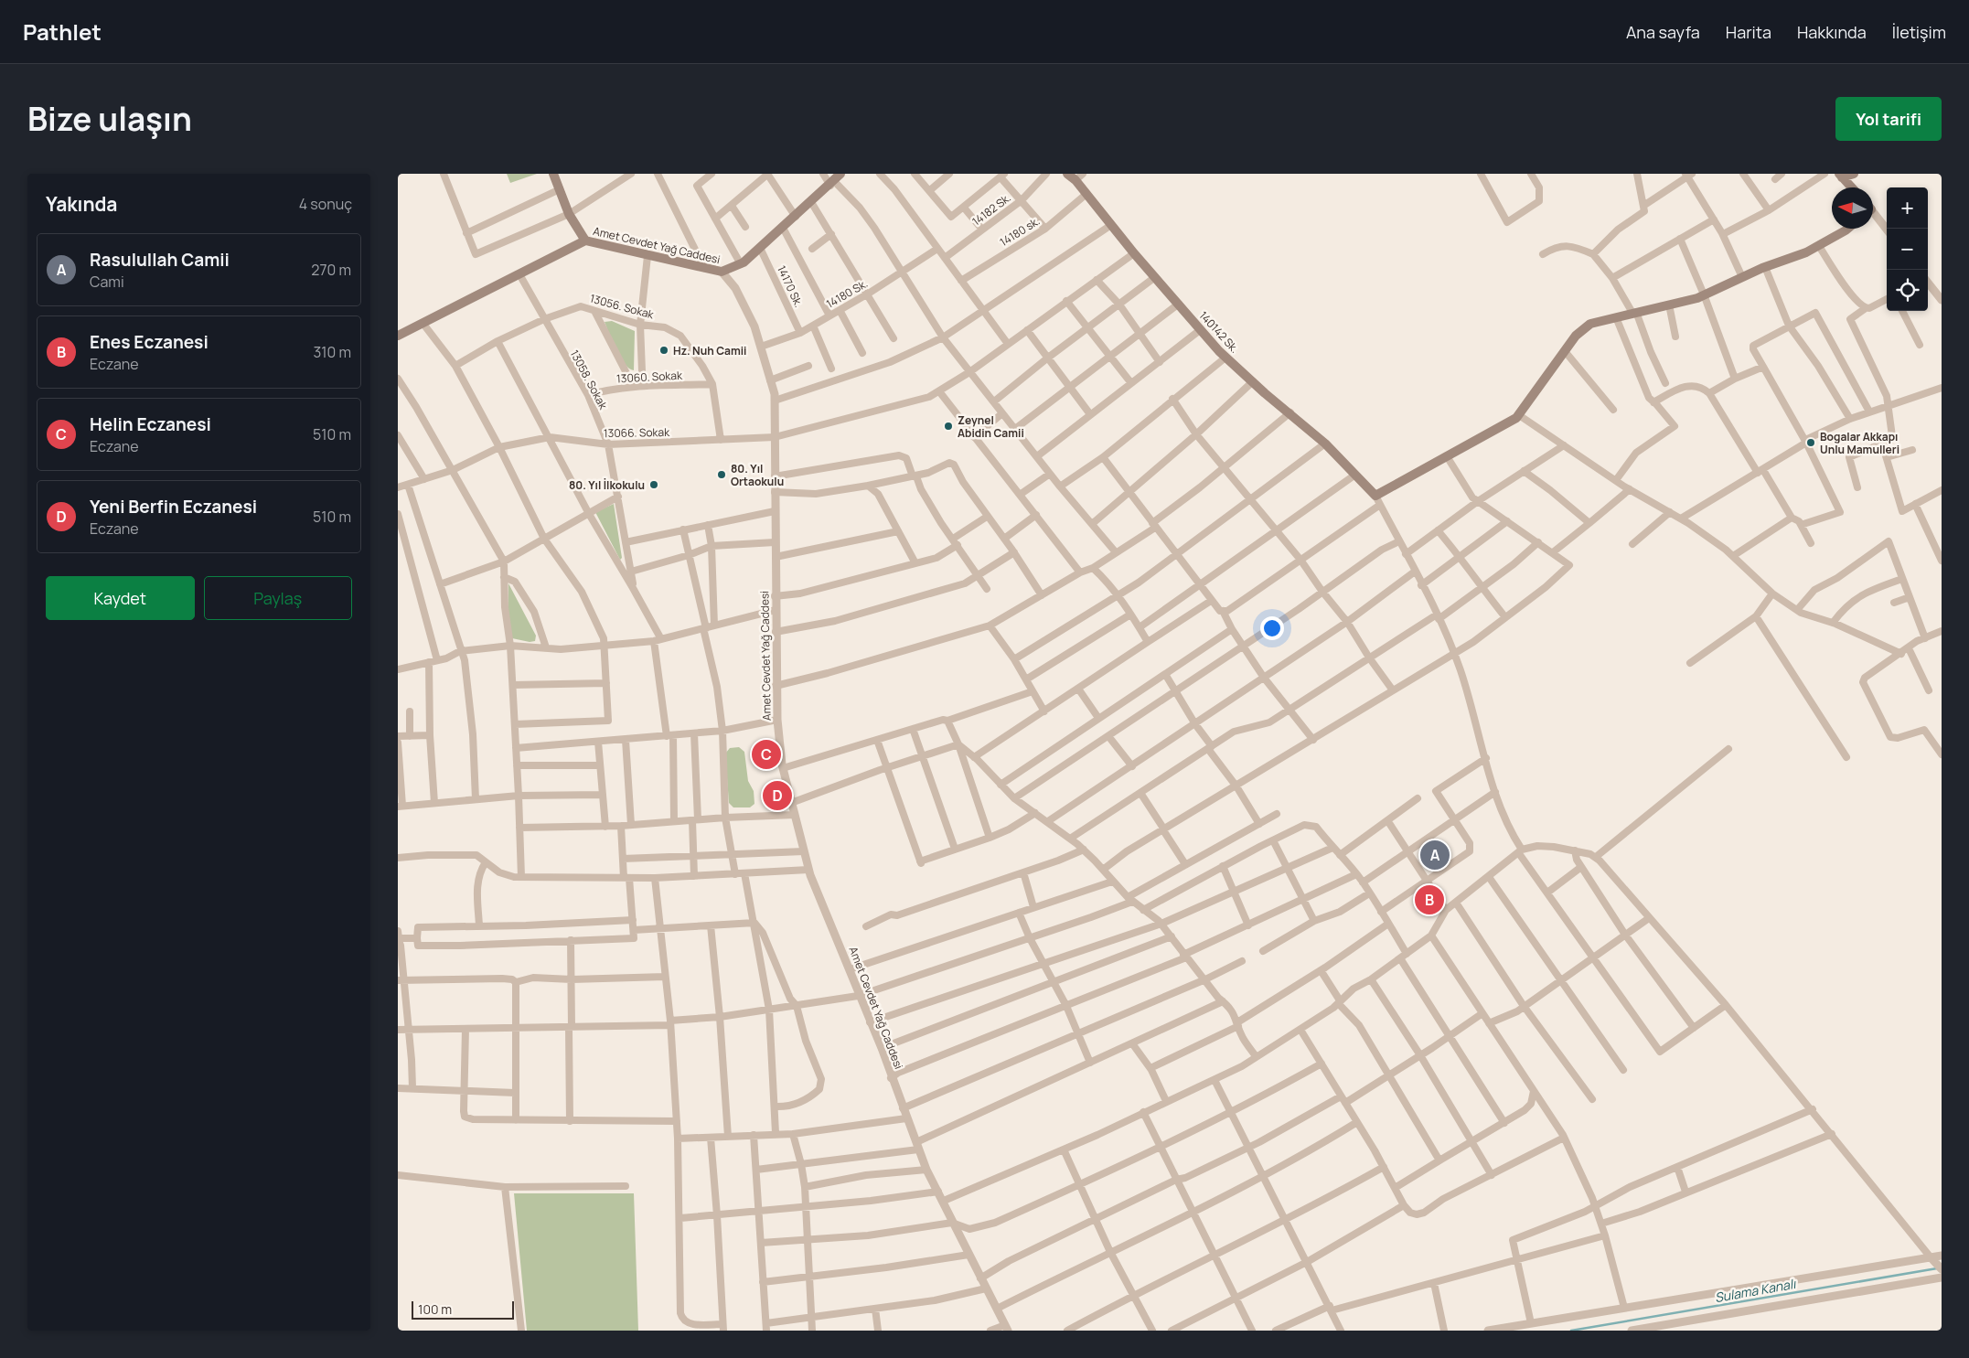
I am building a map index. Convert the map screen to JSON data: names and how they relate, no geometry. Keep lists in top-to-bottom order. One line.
{"streets":{"main road":["Amet Cevdet Yağ Caddesi","140142 Sk."],"street":["14182 Sk.","14180 sk.","14170 Sk.","14180 Sk.","13056. Sokak","13060. Sokak","13058. Sokak","13066. Sokak"]},"crossings":[["14180 sk.","140142 Sk."],["Amet Cevdet Yağ Caddesi","14180 Sk."],["Amet Cevdet Yağ Caddesi","13066. Sokak"],["14170 Sk.","14180 Sk."],["13056. Sokak","13060. Sokak"],["13056. Sokak","13058. Sokak"],["13056. Sokak","13066. Sokak"],["140142 Sk.","13066. Sokak"],["13060. Sokak","13058. Sokak"],["13058. Sokak","13066. Sokak"]],"water":["Sulama Kanalı"],"places":["Hz. Nuh Camii","Zeynel Abidin Camii","Bogalar Akkapı Unlu Mamulleri","80. Yıl Ortaokulu","80. Yıl İlkokulu"],"scale_bar":"100 m","north":"left","page":{"header":"Pathlet","nav":["Ana sayfa","Harita","Hakkında","İletişim"],"title":"Bize ulaşın","buttons":["Yol tarifi",["Kaydet","Paylaş"]],"heading":["Yakında","4 sonuç"],"map_buttons":["+","−"],"list":[{"mark":"A","name":"Rasulullah Camii","note":"Cami","value":"270 m"},{"mark":"B","name":"Enes Eczanesi","note":"Eczane","value":"310 m"},{"mark":"C","name":"Helin Eczanesi","note":"Eczane","value":"510 m"},{"mark":"D","name":"Yeni Berfin Eczanesi","note":"Eczane","value":"510 m"}],"pins":["C","D","A","B"],"scale":"100 m"}}
